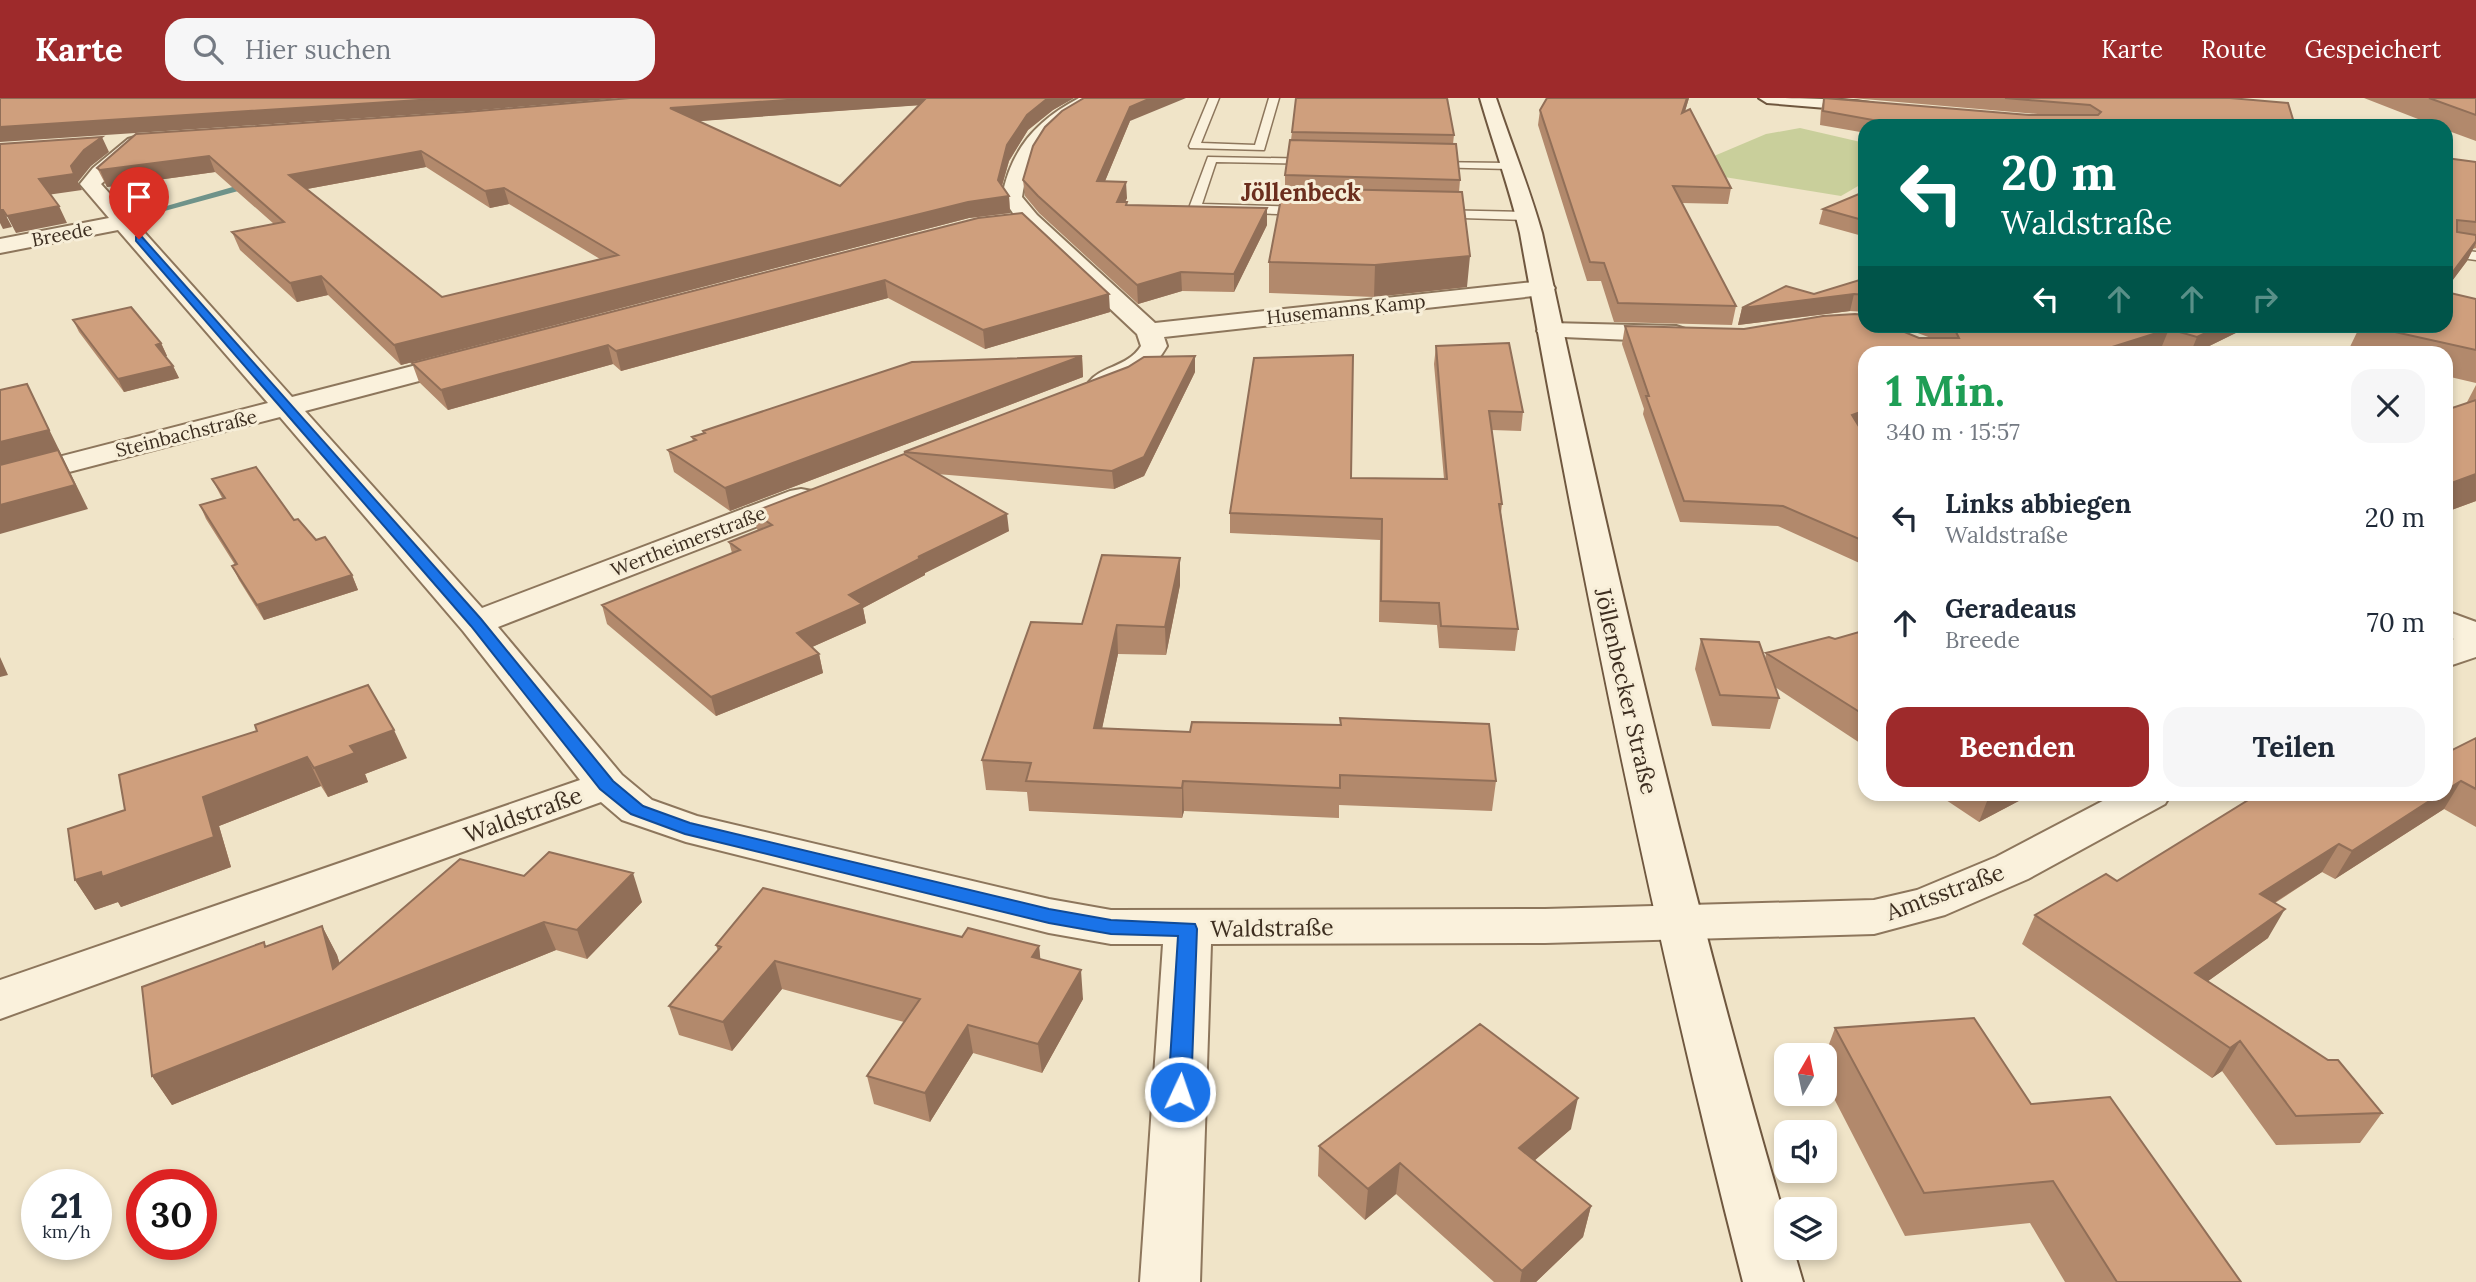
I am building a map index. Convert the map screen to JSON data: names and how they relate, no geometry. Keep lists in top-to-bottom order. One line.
{"streets":{"street":["Breede","Husemanns Kamp","Steinbachstraße","Wertheimerstraße","Jöllenbecker Straße","Waldstraße","Amtsstraße"]},"crossings":[["Breede","Steinbachstraße"],["Breede","Wertheimerstraße"],["Breede","Waldstraße"],["Husemanns Kamp","Jöllenbecker Straße"],["Jöllenbecker Straße","Waldstraße"],["Jöllenbecker Straße","Amtsstraße"],["Waldstraße","Amtsstraße"]],"districts":["Jöllenbeck"],"north":"top","page":{"header":"Karte","search":"Hier suchen","nav":["Karte","Route","Gespeichert"],"turn":["20 m","Waldstraße"],"heading":["1 Min.","340 m · 15:57"],"list":[{"name":"Links abbiegen","note":"Waldstraße","value":"20 m"},{"name":"Geradeaus","note":"Breede","value":"70 m"}],"buttons":["Beenden","Teilen"],"speed":"21 km/h","limit":"30"}}
